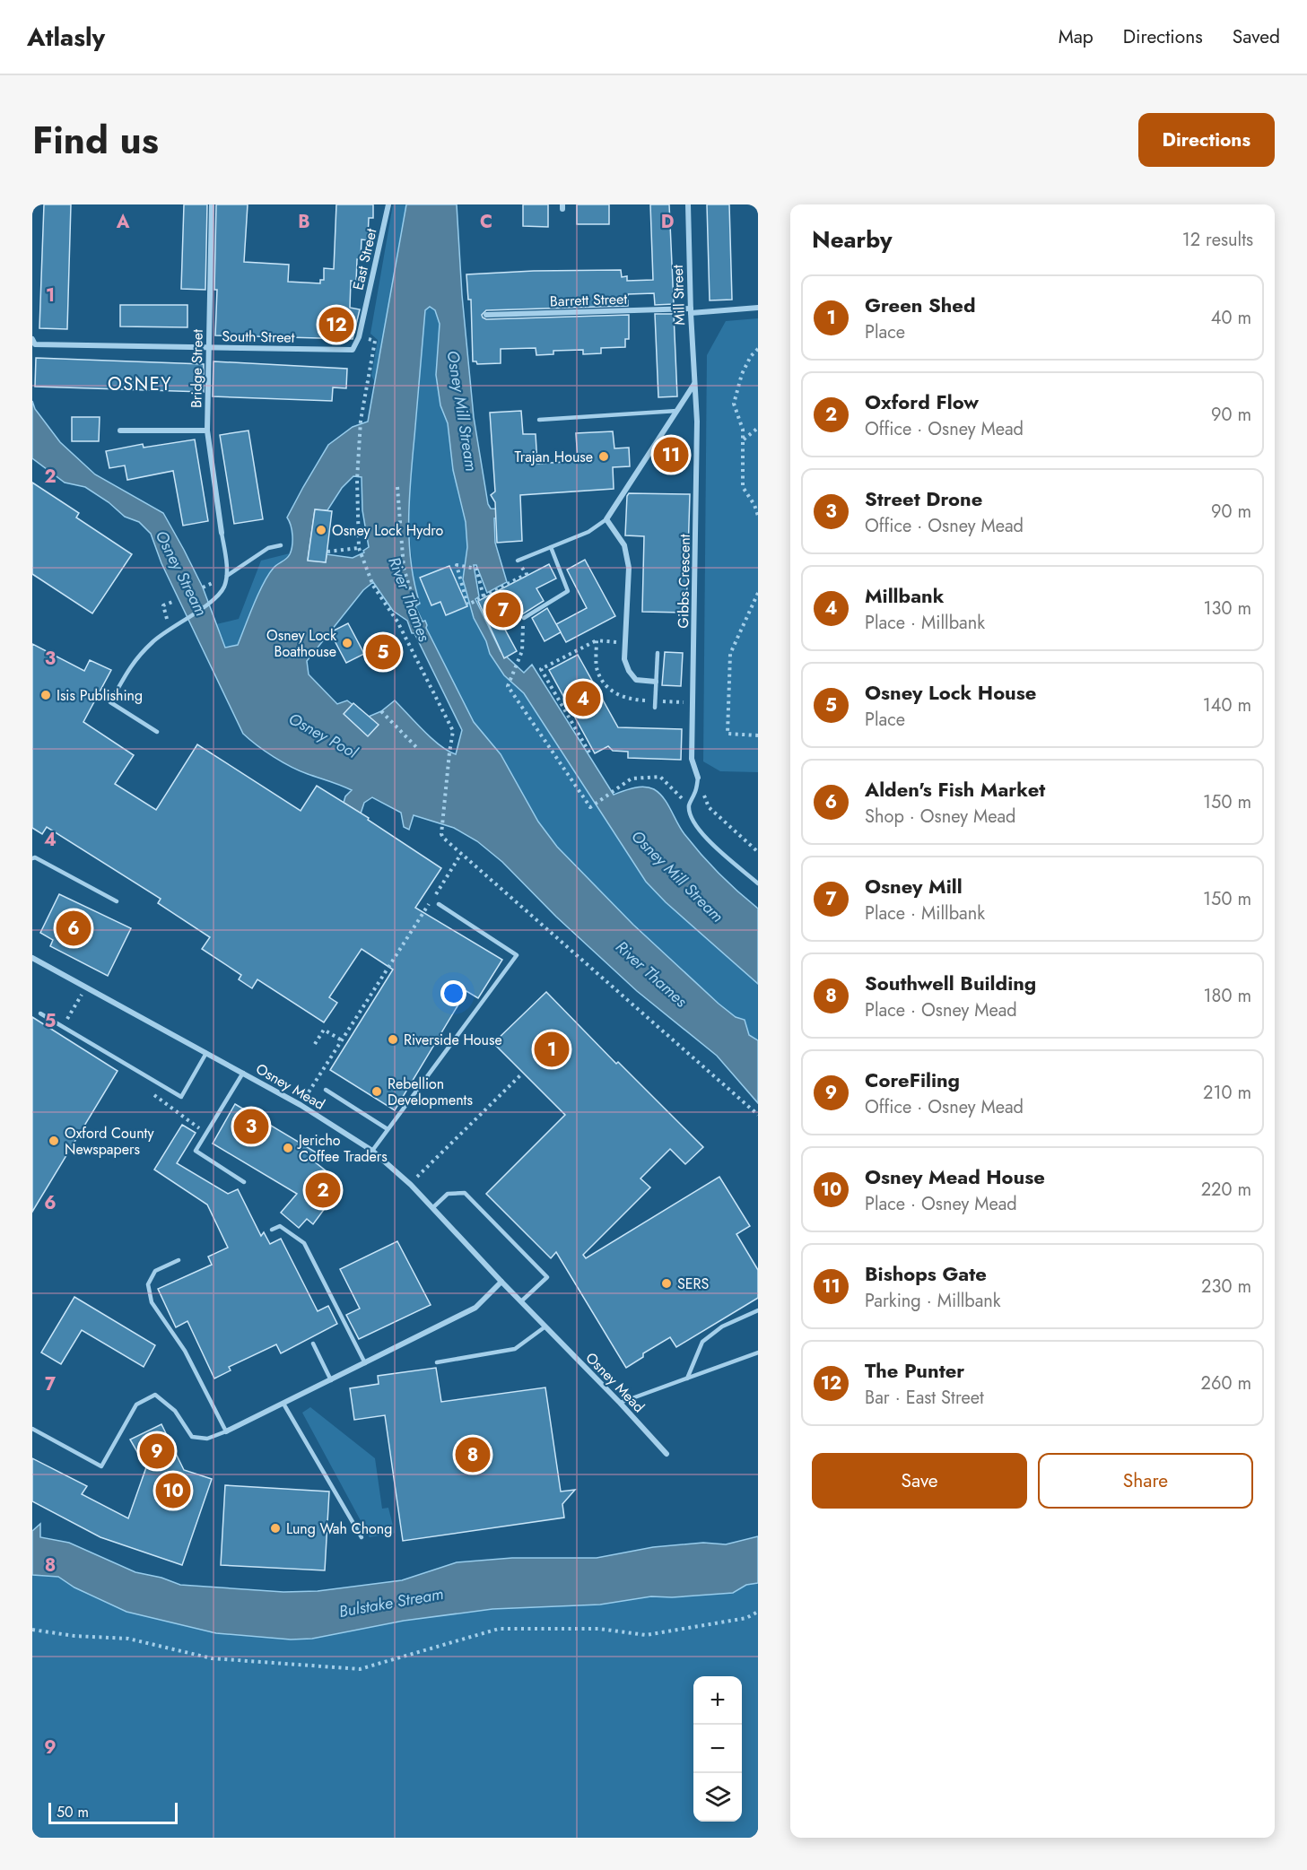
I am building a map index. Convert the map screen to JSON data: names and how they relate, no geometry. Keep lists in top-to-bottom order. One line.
{"streets":{"street":["East Street","Mill Street","Barrett Street","South Street","Bridge Street","Gibbs Crescent","Osney Mead"]},"crossings":[["East Street","South Street"],["Mill Street","Barrett Street"],["Mill Street","Gibbs Crescent"],["South Street","Bridge Street"]],"districts":["OSNEY"],"water":["Osney Mill Stream","Osney Stream","River Thames","Osney Pool","Bulstake Stream"],"places":["Trajan House","Osney Lock Hydro","Osney Lock Boathouse","Isis Publishing","Riverside House","Rebellion Developments","Oxford County Newspapers","Jericho Coffee Traders","SERS","Lung Wah Chong"],"scale_bar":"50 m","page":{"header":"Atlasly","nav":["Map","Directions","Saved"],"title":"Find us","buttons":["Directions",["Save","Share"]],"heading":["Nearby","12 results"],"list":[{"mark":"1","name":"Green Shed","note":"Place","value":"40 m"},{"mark":"2","name":"Oxford Flow","note":"Office · Osney Mead","value":"90 m"},{"mark":"3","name":"Street Drone","note":"Office · Osney Mead","value":"90 m"},{"mark":"4","name":"Millbank","note":"Place · Millbank","value":"130 m"},{"mark":"5","name":"Osney Lock House","note":"Place","value":"140 m"},{"mark":"6","name":"Alden's Fish Market","note":"Shop · Osney Mead","value":"150 m"},{"mark":"7","name":"Osney Mill","note":"Place · Millbank","value":"150 m"},{"mark":"8","name":"Southwell Building","note":"Place · Osney Mead","value":"180 m"},{"mark":"9","name":"CoreFiling","note":"Office · Osney Mead","value":"210 m"},{"mark":"10","name":"Osney Mead House","note":"Place · Osney Mead","value":"220 m"},{"mark":"11","name":"Bishops Gate","note":"Parking · Millbank","value":"230 m"},{"mark":"12","name":"The Punter","note":"Bar · East Street","value":"260 m"}],"pins":["12","11","7","5","4","6","1","3","2","9","8","10"],"map_buttons":["+","−"],"scale":"50 m"},"grid":{"columns":["A","B","C","D"],"rows":["1","2","3","4","5","6","7","8","9"]}}
